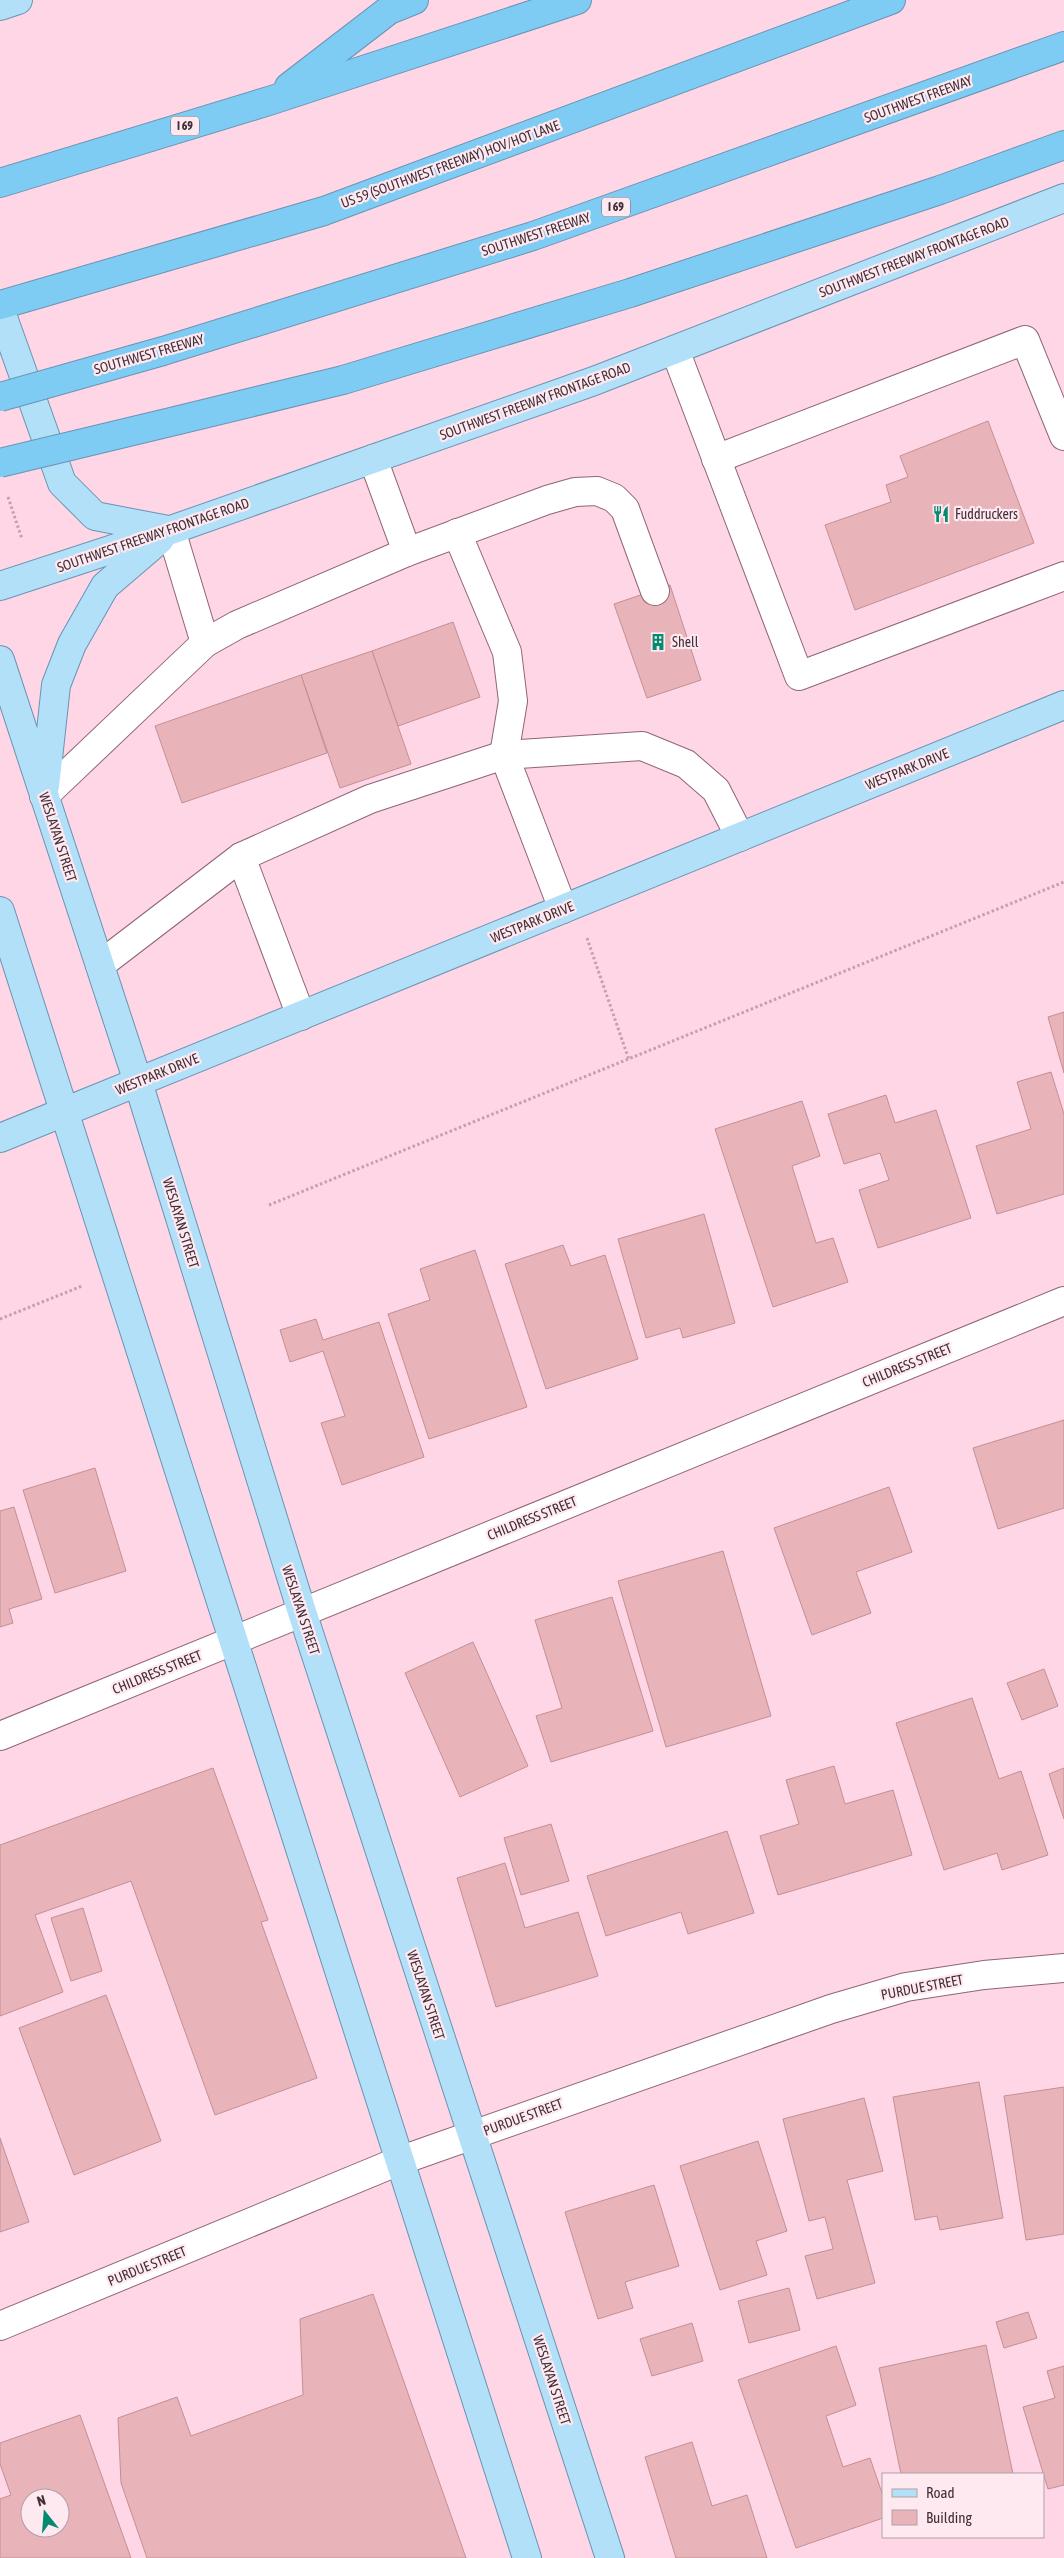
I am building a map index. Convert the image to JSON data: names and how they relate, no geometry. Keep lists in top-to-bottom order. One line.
{"streets":{"highway":["SOUTHWEST FREEWAY","I 69","US 59 (SOUTHWEST FREEWAY) HOV/HOT LANE"],"main road":["SOUTHWEST FREEWAY FRONTAGE ROAD","WESTPARK DRIVE","WESLAYAN STREET"],"street":["CHILDRESS STREET","PURDUE STREET"]},"crossings":[["WESTPARK DRIVE","WESLAYAN STREET"],["WESLAYAN STREET","CHILDRESS STREET"],["WESLAYAN STREET","PURDUE STREET"]],"places":{"restaurant":["Fuddruckers"],"building":["Shell"]},"legend":["Road","Building"],"north":"top"}
